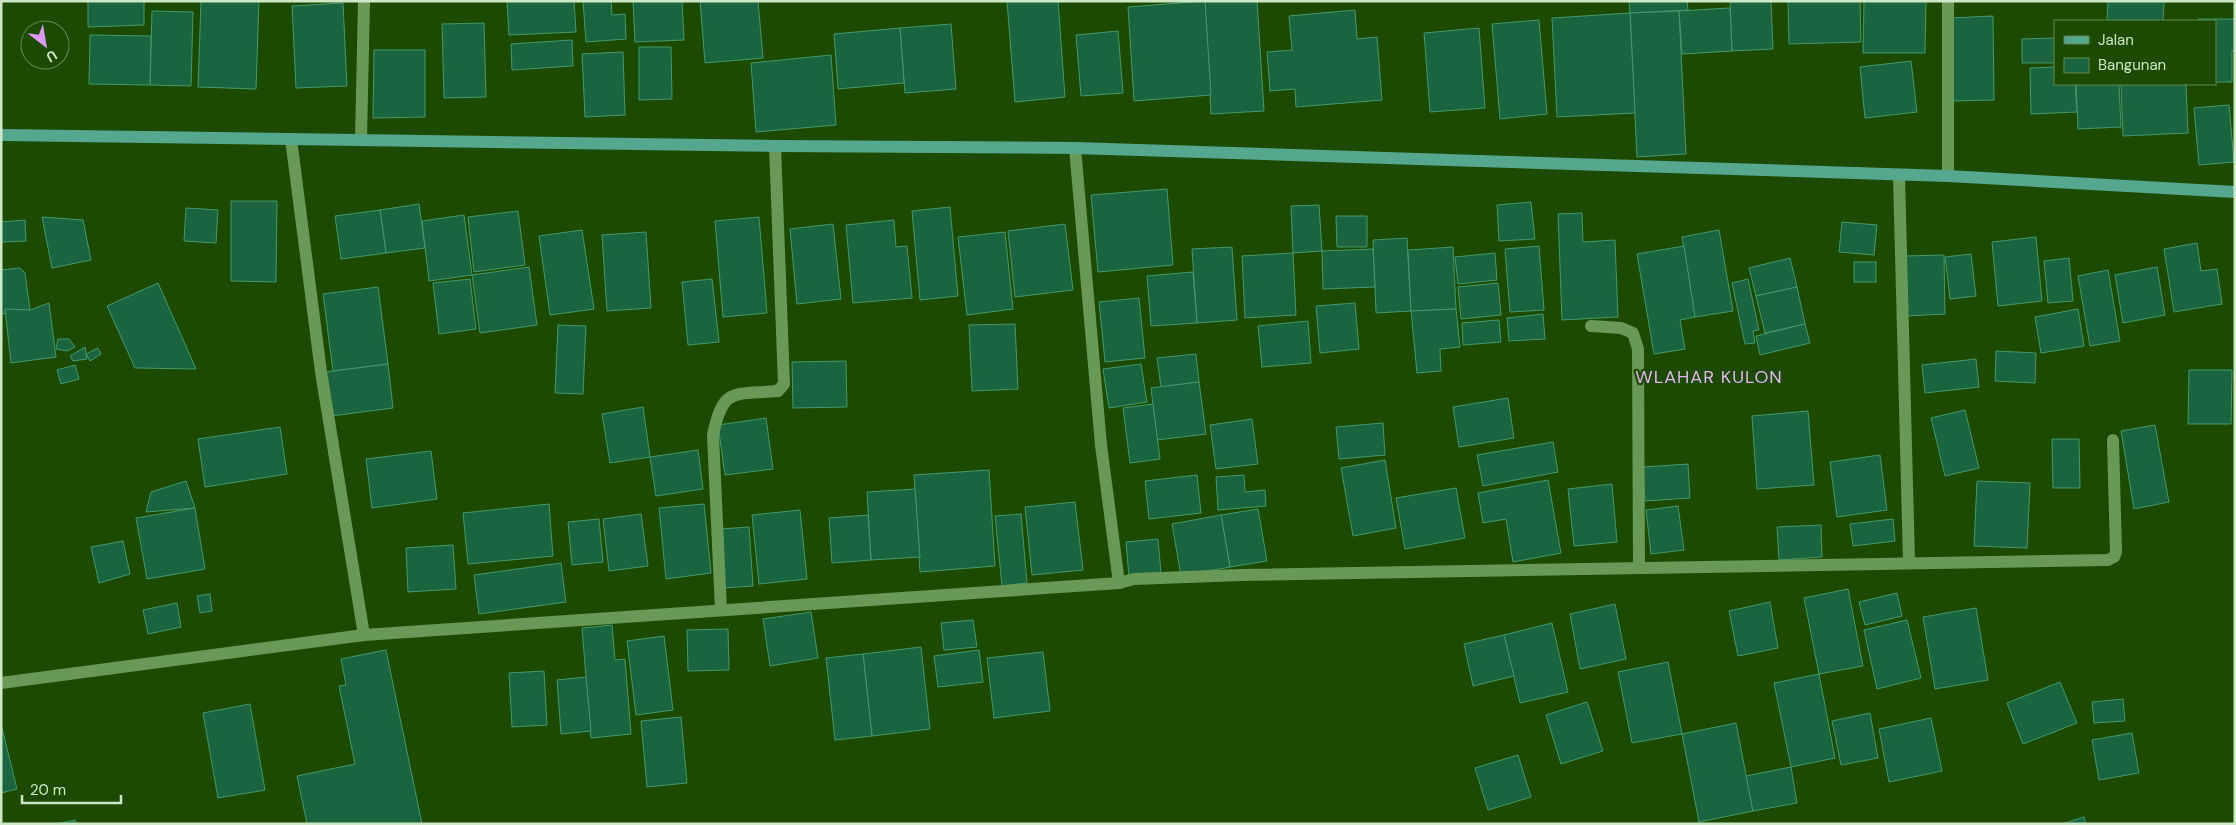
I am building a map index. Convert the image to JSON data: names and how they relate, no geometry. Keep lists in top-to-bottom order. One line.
{"districts":["WLAHAR KULON"],"legend":["Jalan","Bangunan"],"scale_bar":"20 m","north":"bottom right"}
